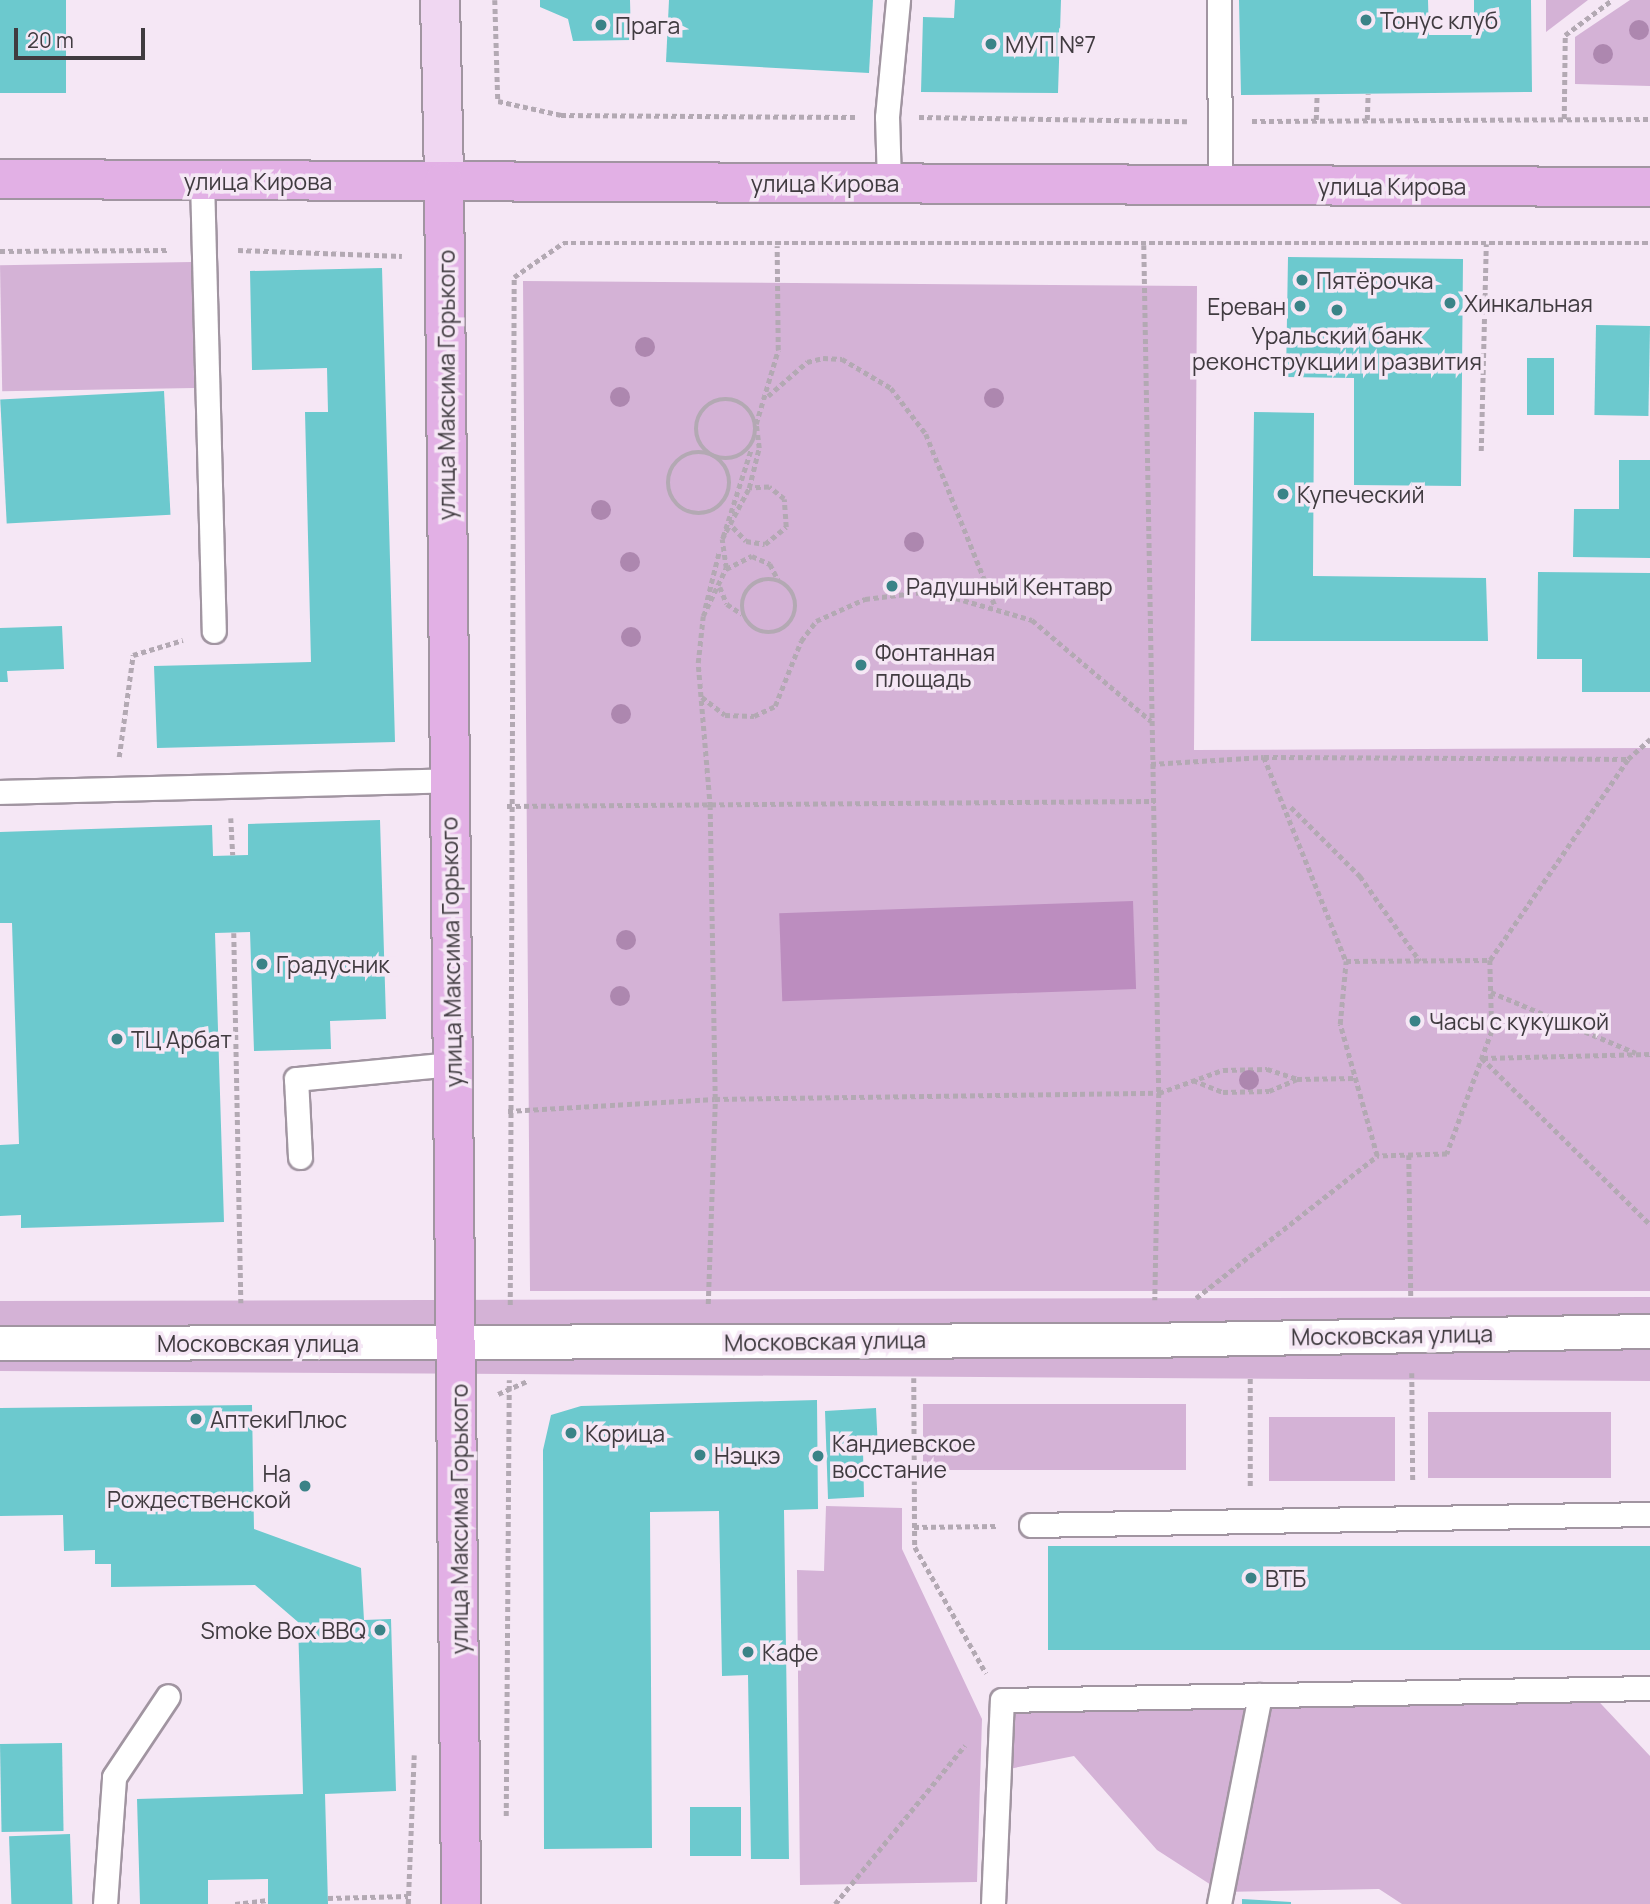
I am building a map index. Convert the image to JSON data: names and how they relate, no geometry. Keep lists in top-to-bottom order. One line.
{"streets":{"main road":["улица Кирова","улица Максима Горького"],"street":["Московская улица"]},"crossings":[["улица Кирова","улица Максима Горького"],["улица Максима Горького","Московская улица"]],"places":["Тонус клуб","Прага","МУП №7","Пятёрочка","Хинкальная","Ереван","Уральский банк реконструкции и развития","Купеческий","Радушный Кентавр","Фонтанная площадь","Градусник","Часы с кукушкой","ТЦ Арбат","АптекиПлюс","Корица","Нэцкэ","Кандиевское восстание","На Рождественской","ВТБ","Smoke Box BBQ","Кафе"],"scale_bar":"20 m"}
